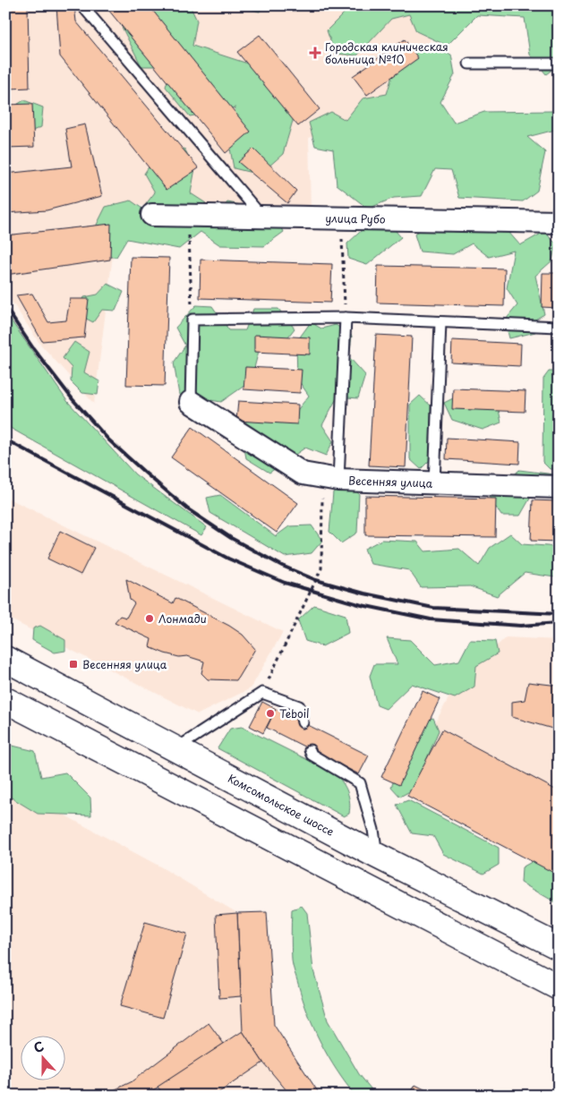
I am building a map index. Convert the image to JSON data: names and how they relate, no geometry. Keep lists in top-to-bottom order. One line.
{"streets":{"main road":["Комсомольское шоссе"],"street":["улица Рубо","Весенняя улица"]},"places":{"health":["Городская клиническая больница №10"],"other":["Лонмади","Teboil"],"transit":["Весенняя улица"]},"north":"top"}
